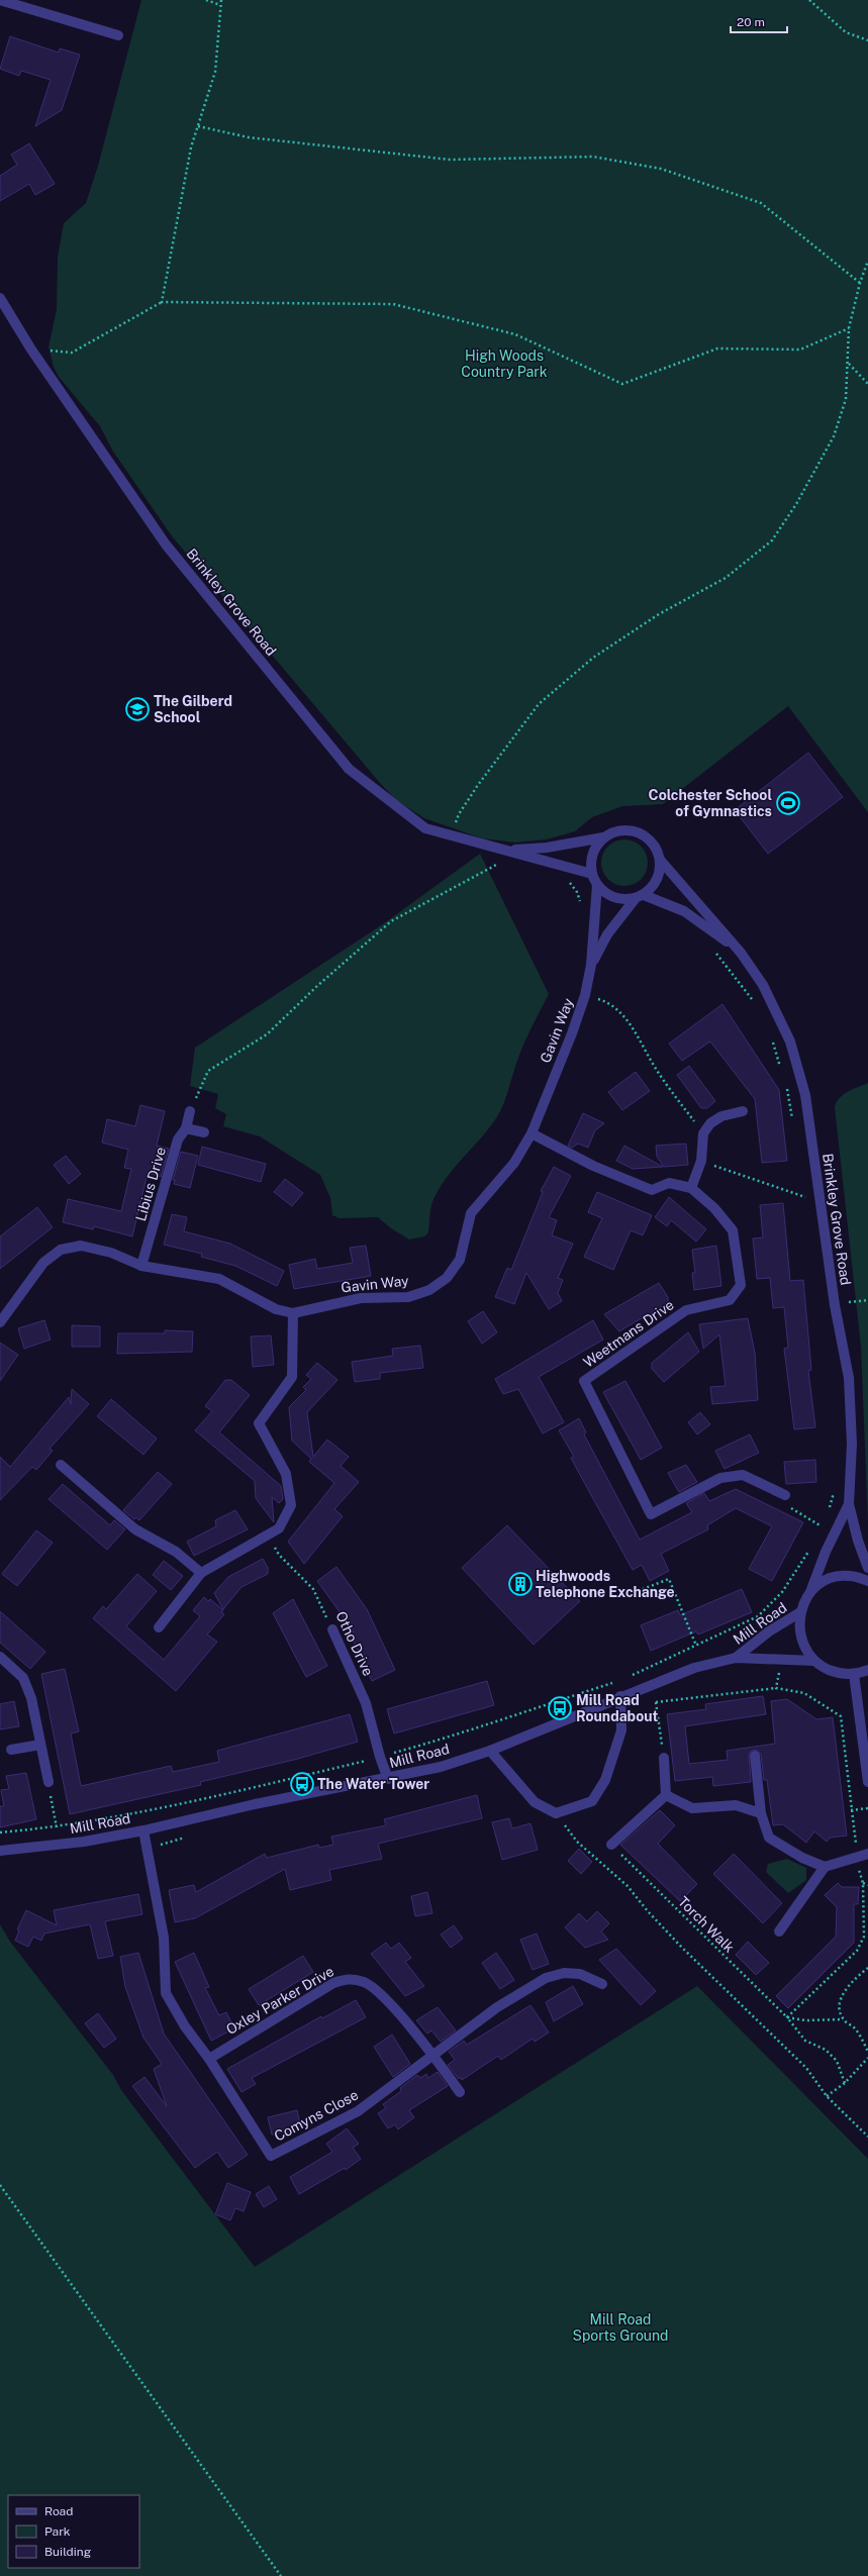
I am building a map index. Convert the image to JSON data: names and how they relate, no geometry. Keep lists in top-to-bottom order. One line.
{"streets":{"street":["Brinkley Grove Road","Gavin Way","Libius Drive","Weetmans Drive","Mill Road","Otho Drive","Oxley Parker Drive","Comyns Close"],"path":["Torch Walk"]},"crossings":[["Brinkley Grove Road","Gavin Way"],["Brinkley Grove Road","Mill Road"],["Gavin Way","Libius Drive"],["Mill Road","Otho Drive"],["Oxley Parker Drive","Comyns Close"]],"parks":["High Woods Country Park","Mill Road Sports Ground"],"places":{"school or university":["The Gilberd School"],"sports":["Colchester School of Gymnastics"],"building":["Highwoods Telephone Exchange"],"bus stop":["Mill Road Roundabout","The Water Tower"]},"legend":["Road","Park","Building"],"scale_bar":"20 m"}
